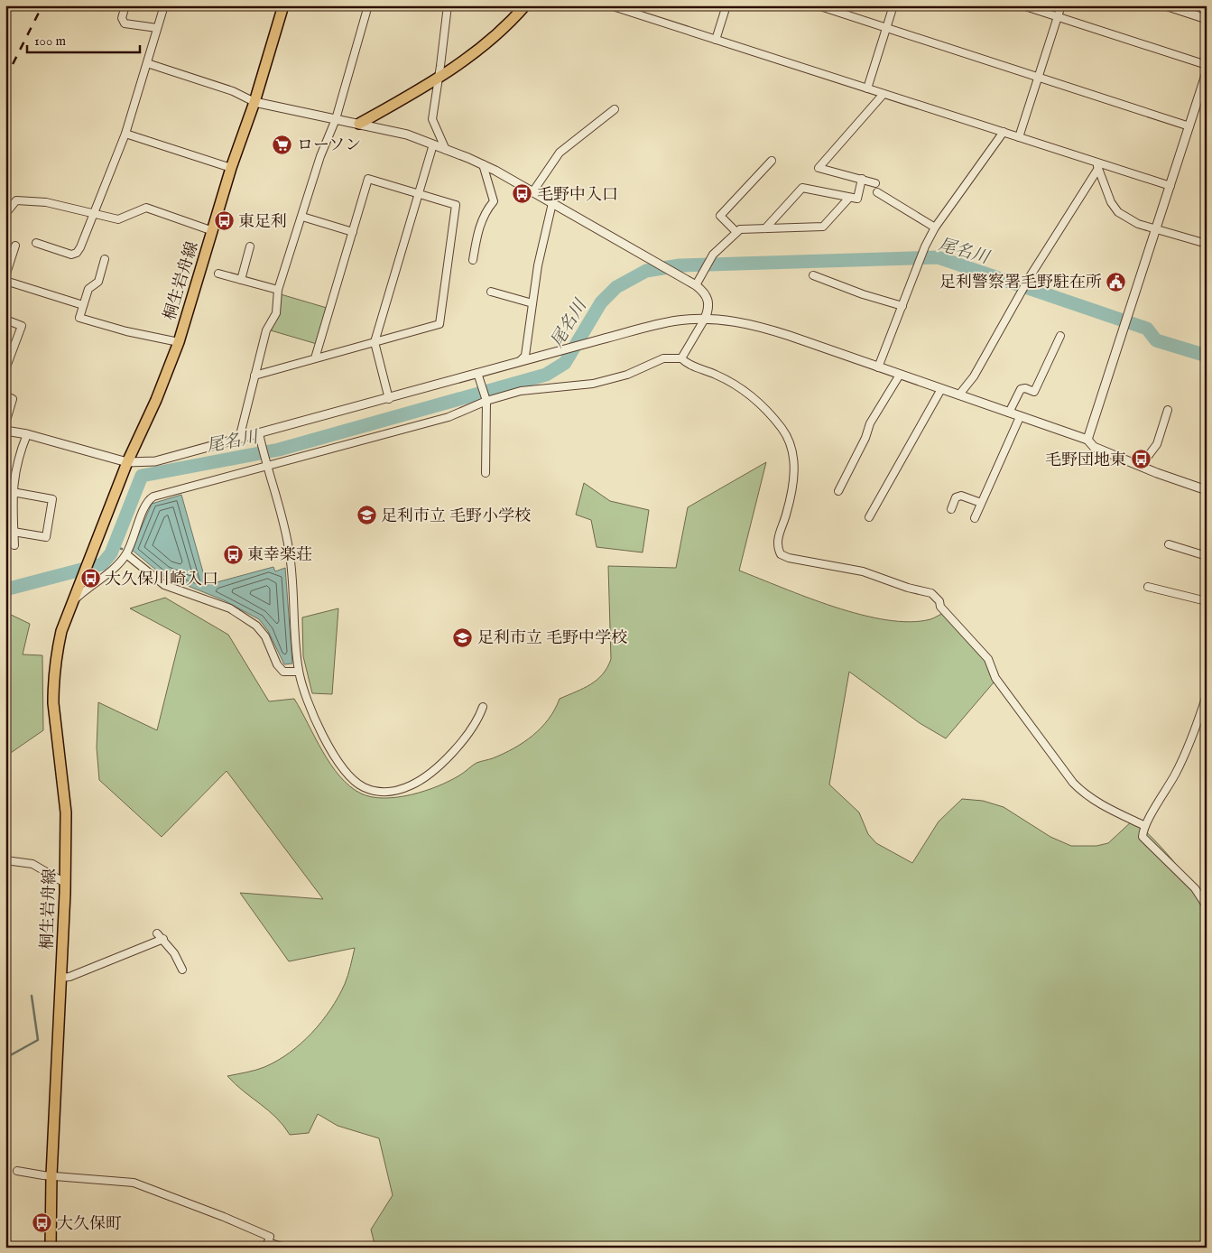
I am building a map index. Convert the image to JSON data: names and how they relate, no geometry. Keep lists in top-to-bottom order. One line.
{"streets":{"main road":["桐生岩舟線"]},"water":["尾名川"],"places":{"supermarket":["ローソン"],"bus stop":["毛野中入口","東足利","毛野団地東","東幸楽荘","大久保川崎入口","大久保町"],"public building":["足利警察署毛野駐在所"],"school or university":["足利市立 毛野小学校","足利市立 毛野中学校"]},"scale_bar":"100 m"}
